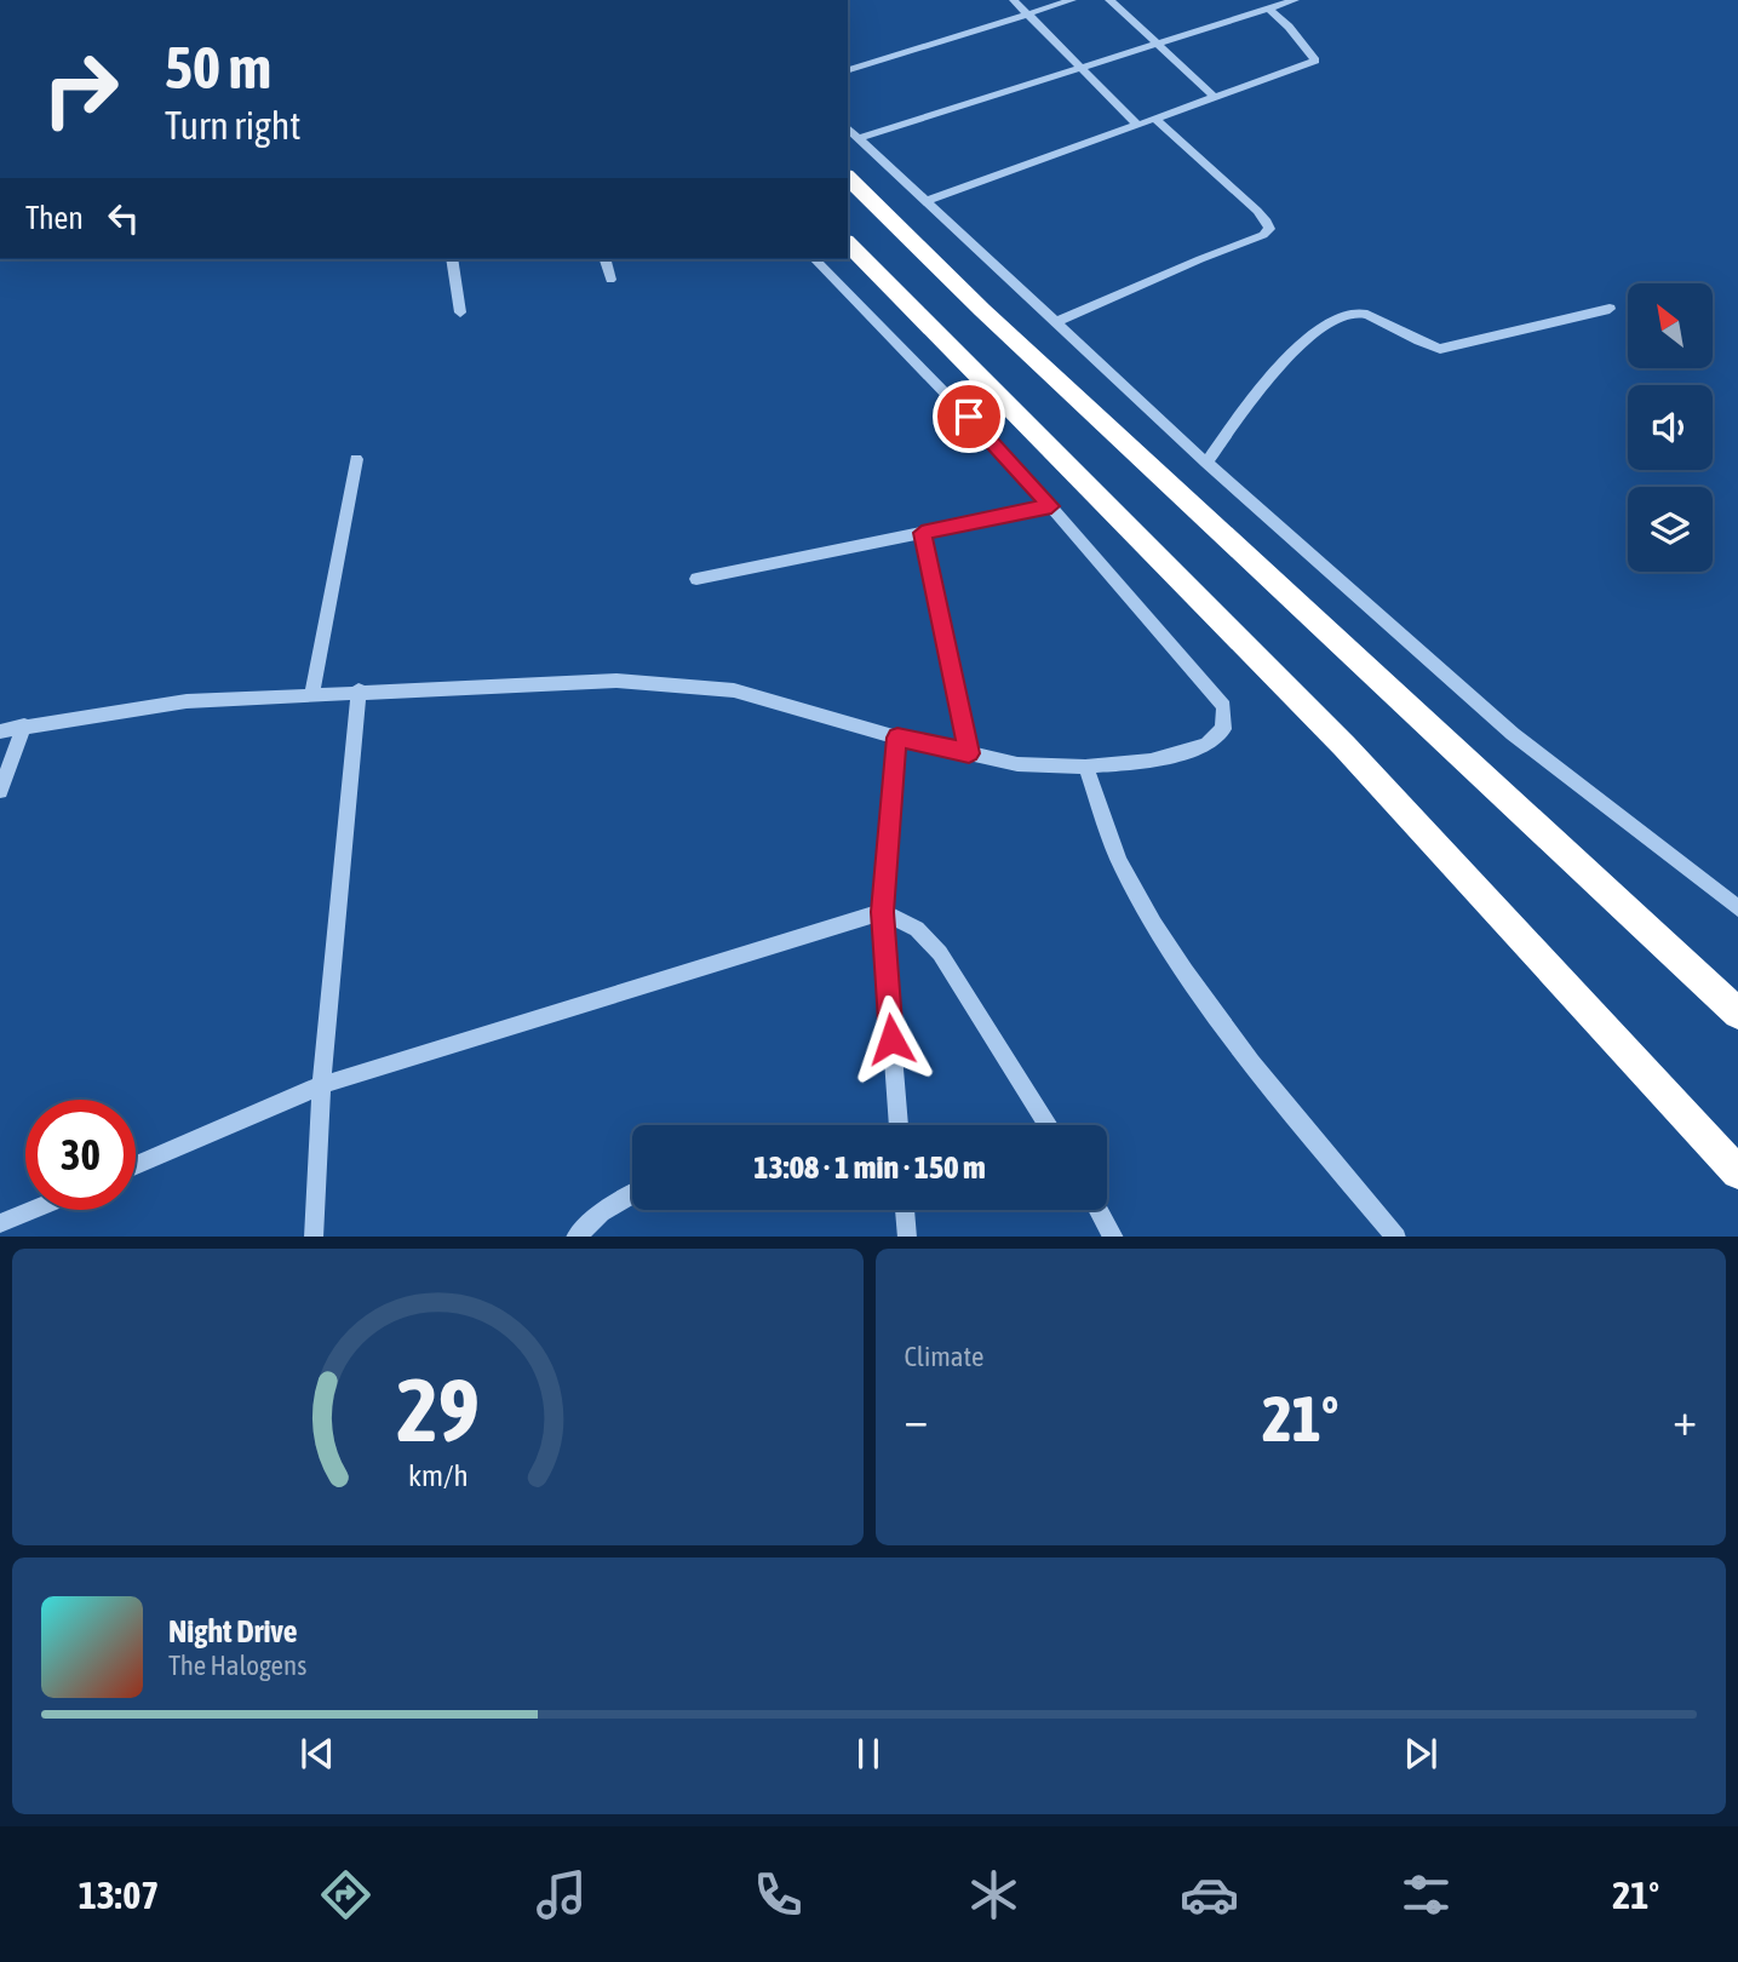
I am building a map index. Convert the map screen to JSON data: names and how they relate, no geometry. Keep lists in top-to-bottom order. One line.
{"north":"top left","page":{"turn":["50 m","Turn right"],"then":"Then","limit":"30","trip":"13:08 · 1 min · 150 m","tile":"Climate","heat":["−","21°","+"],"song":["Night Drive","The Halogens"],"tabs":["13:07","21°"],"gauge":["29","km/h"]}}
